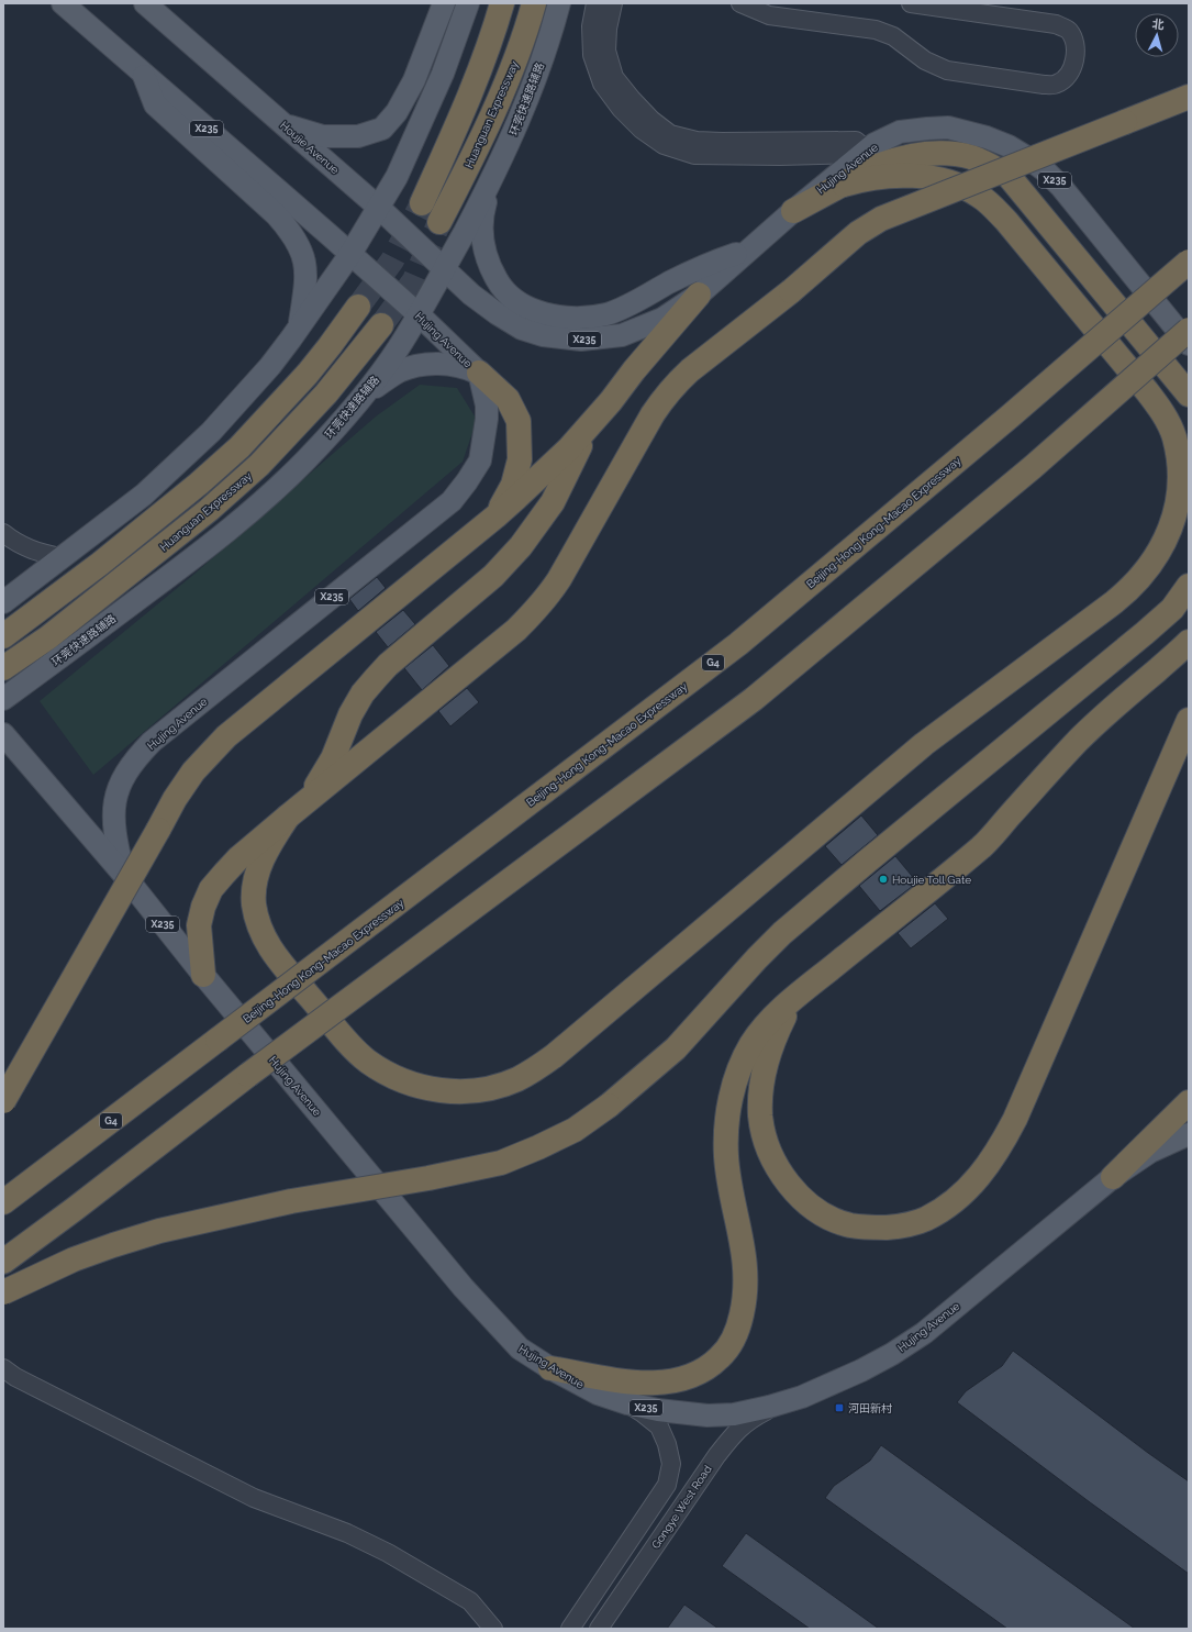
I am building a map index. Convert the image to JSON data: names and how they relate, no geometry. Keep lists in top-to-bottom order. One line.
{"streets":{"highway":["Huanguan Expressway","Beijing-Hong Kong-Macao Expressway","G4"],"main road":["环莞快速路辅路","X235","Houjie Avenue","Hujing Avenue"],"street":["Gongye West Road"]},"crossings":[["环莞快速路辅路","Houjie Avenue"],["环莞快速路辅路","Hujing Avenue"],["X235","Hujing Avenue"],["Houjie Avenue","Hujing Avenue"],["Hujing Avenue","Gongye West Road"]],"places":{"other":["Houjie Toll Gate"],"transit":["河田新村"]},"north":"top"}
